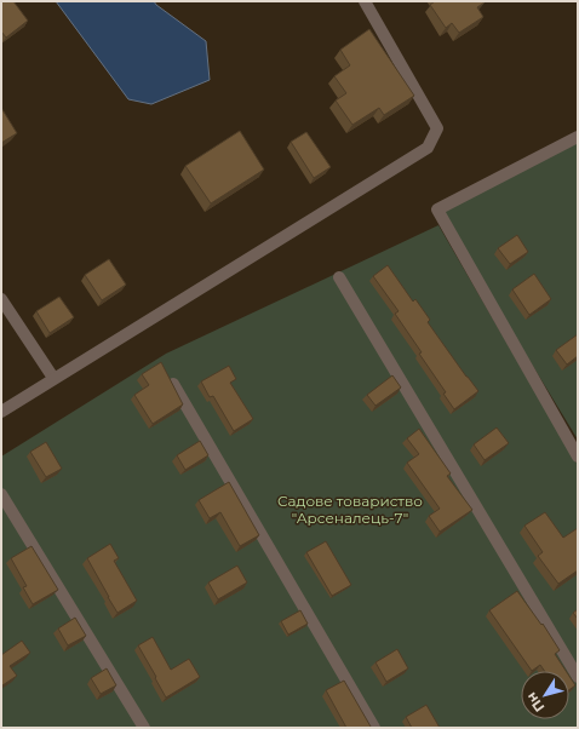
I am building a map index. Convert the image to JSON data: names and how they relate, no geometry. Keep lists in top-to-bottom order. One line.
{"parks":["Садове товариство \"Арсеналець-7\""],"north":"bottom left"}
